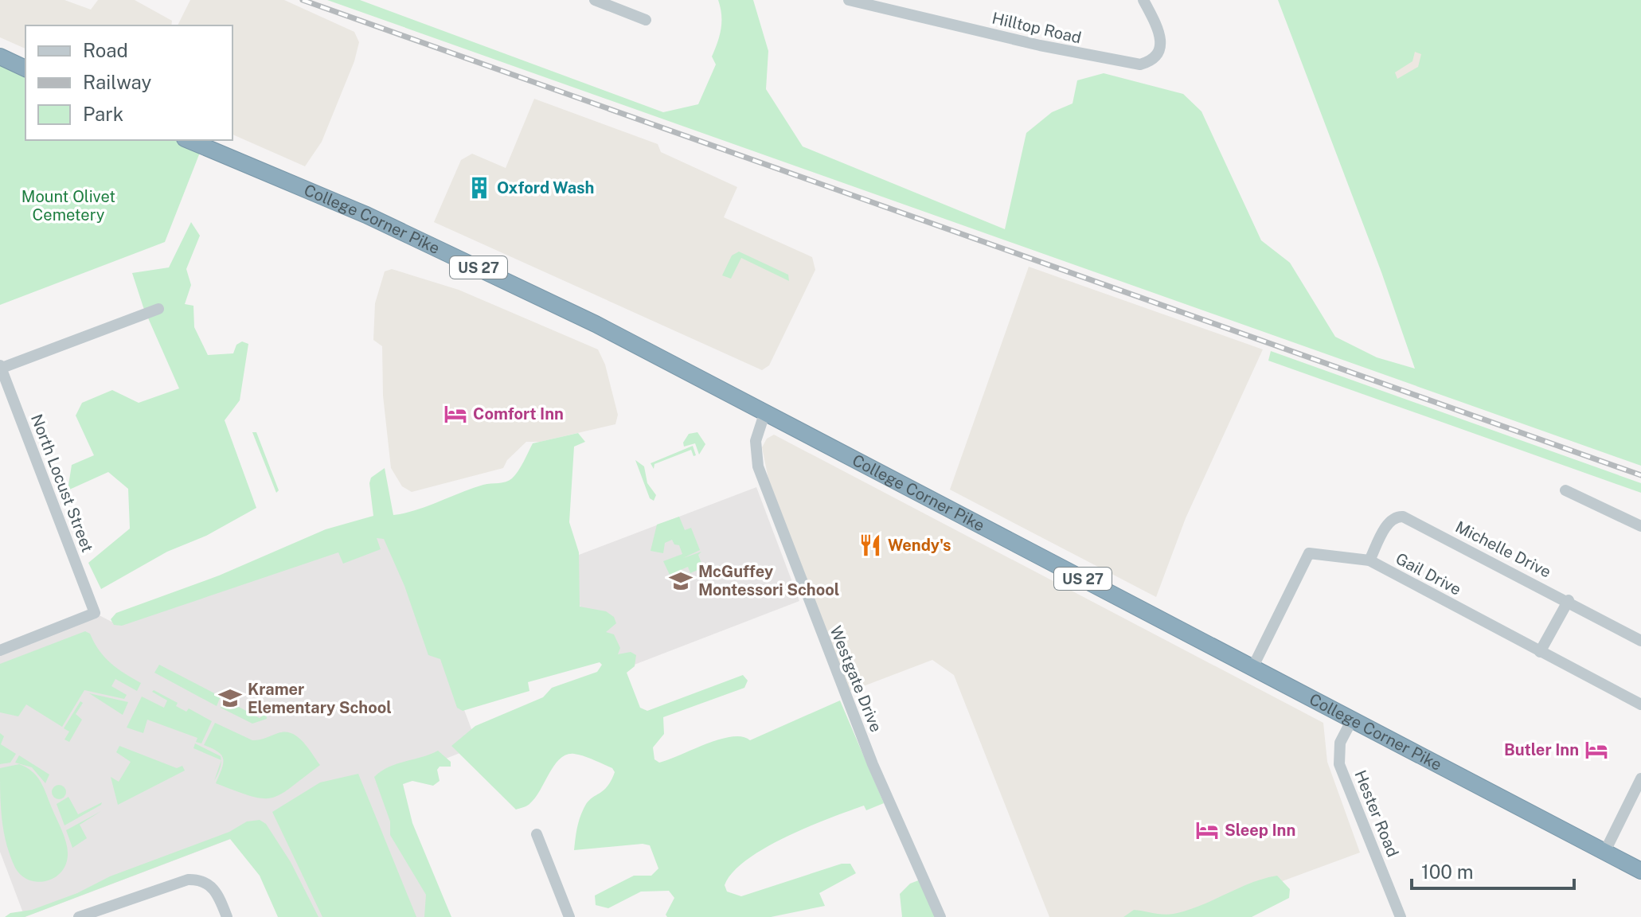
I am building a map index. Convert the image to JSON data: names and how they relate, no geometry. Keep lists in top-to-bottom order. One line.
{"streets":{"highway":["College Corner Pike","US 27"],"street":["Hilltop Road","North Locust Street","Michelle Drive","Gail Drive","Westgate Drive","Hester Road"]},"crossings":[["College Corner Pike","Gail Drive"],["College Corner Pike","Westgate Drive"],["College Corner Pike","Hester Road"],["Michelle Drive","Gail Drive"]],"parks":["Mount Olivet Cemetery"],"places":{"building":["Oxford Wash"],"hotel":["Comfort Inn","Butler Inn","Sleep Inn"],"restaurant":["Wendy's"],"school or university":["McGuffey Montessori School","Kramer Elementary School"]},"legend":["Road","Railway","Park"],"scale_bar":"100 m"}
